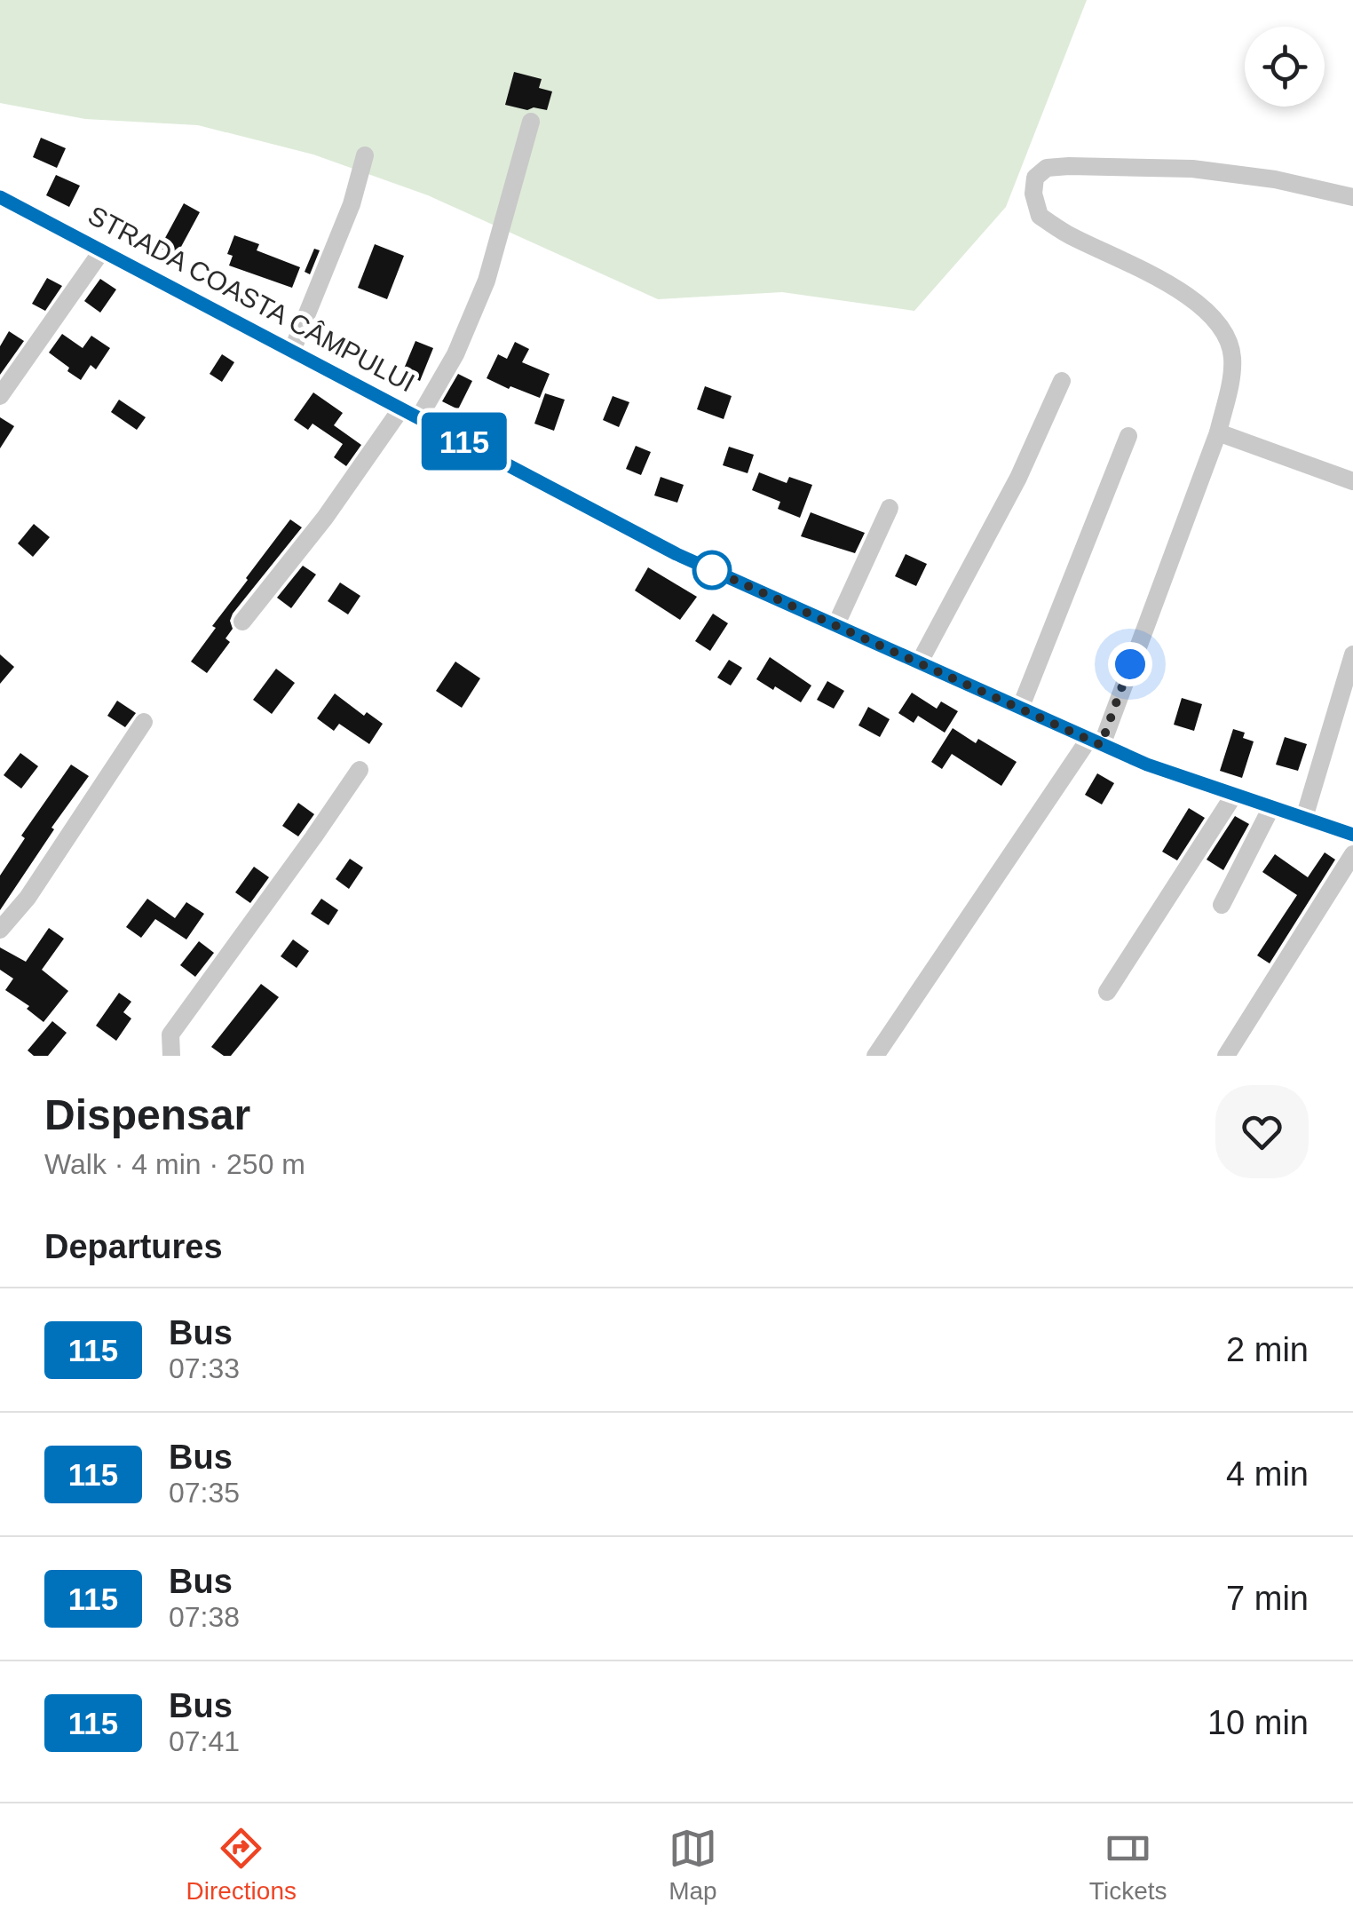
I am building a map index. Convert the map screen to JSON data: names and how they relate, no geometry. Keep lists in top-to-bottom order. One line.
{"streets":{"street":["STRADA COASTA CÂMPULUI"]},"lines":["bus line 115"],"page":{"on_map":"115","heading":[["Dispensar","Walk · 4 min · 250 m"],"Departures"],"list":[{"mark":"115","name":"Bus","note":"07:33","value":"2 min"},{"mark":"115","name":"Bus","note":"07:35","value":"4 min"},{"mark":"115","name":"Bus","note":"07:38","value":"7 min"},{"mark":"115","name":"Bus","note":"07:41","value":"10 min"}],"tabs":["Directions","Map","Tickets"]}}
